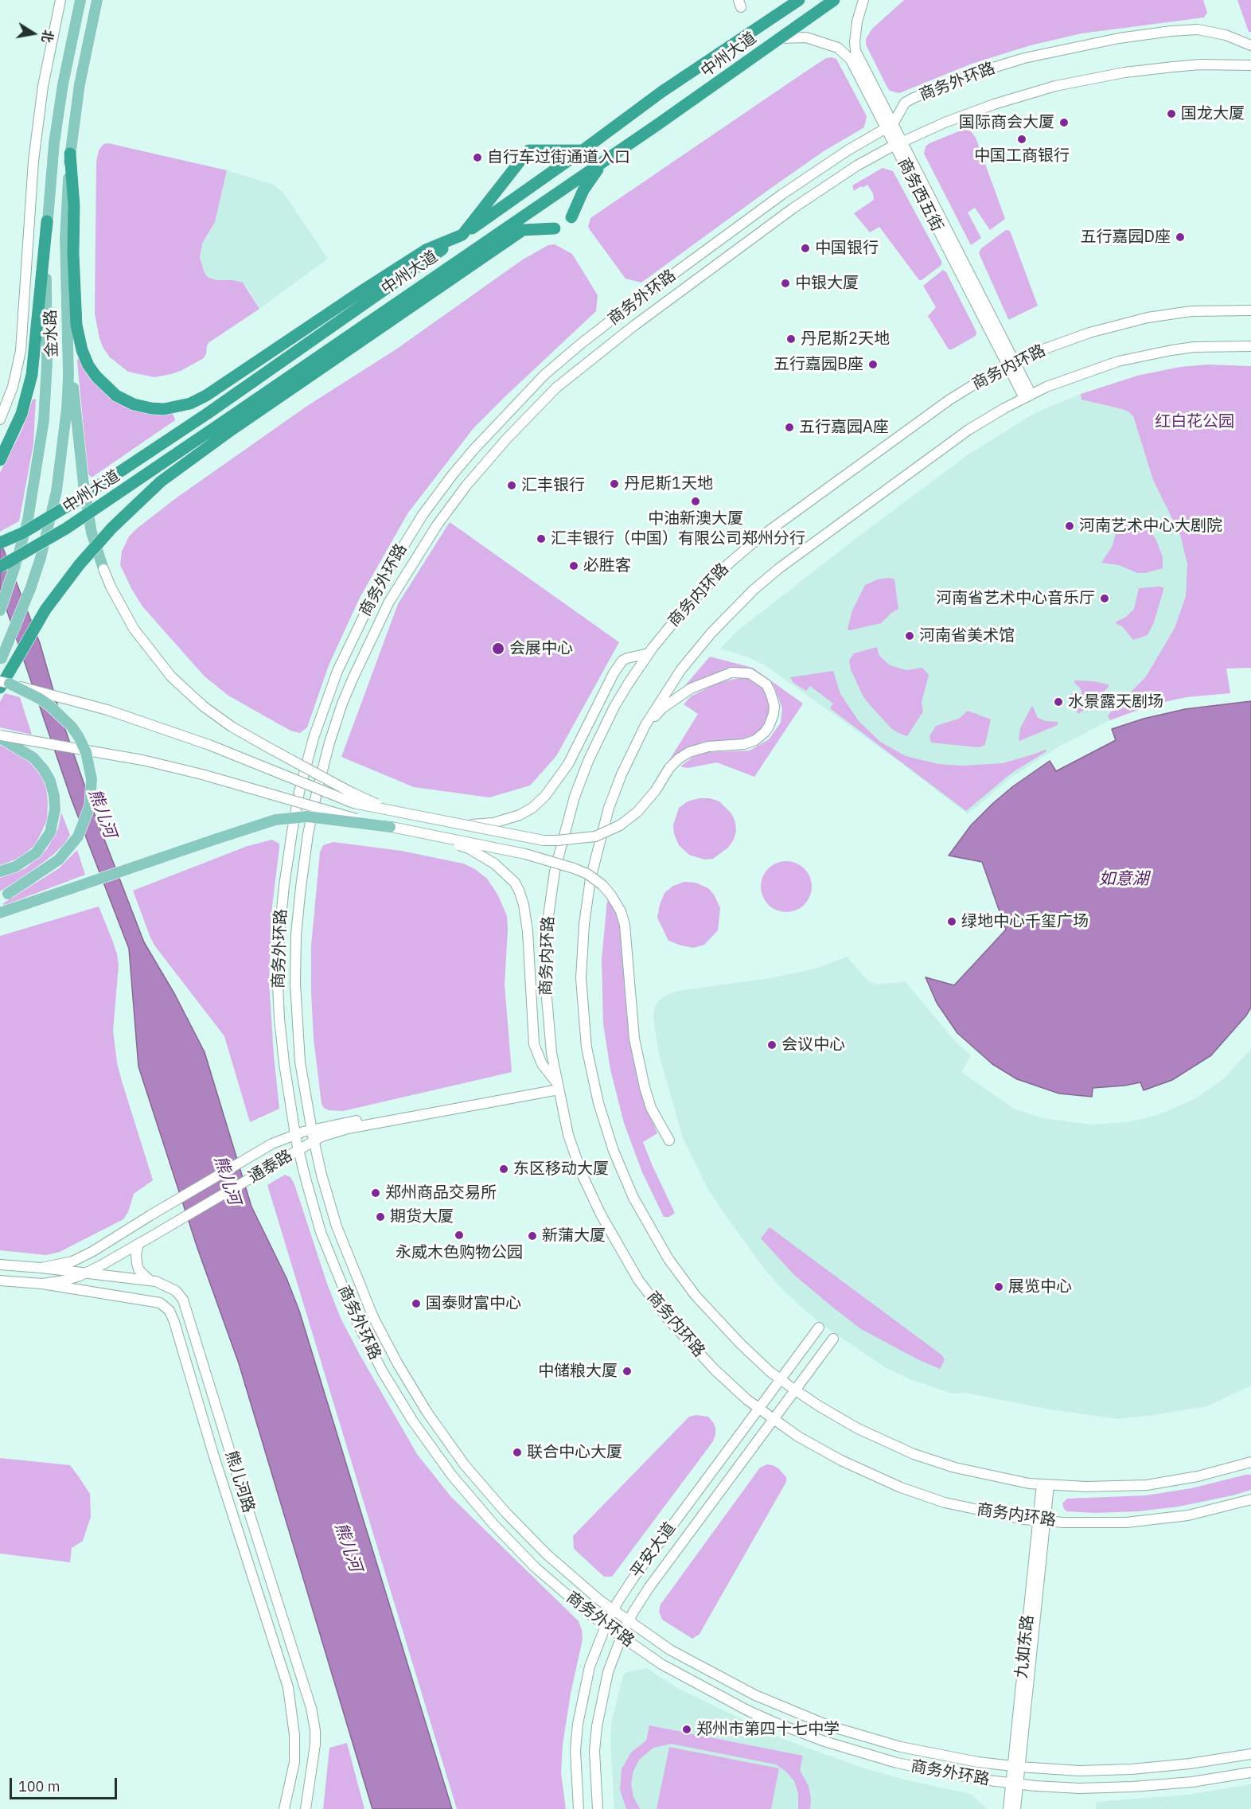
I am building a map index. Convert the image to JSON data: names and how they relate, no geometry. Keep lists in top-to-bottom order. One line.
{"streets":{"highway":["中州大道"],"main road":["金水路"],"street":["商务外环路","商务西五街","商务内环路","通泰路","熊儿河路","平安大道","九如东路"]},"crossings":[["中州大道","商务西五街"],["商务外环路","商务西五街"],["商务外环路","通泰路"],["商务外环路","平安大道"],["商务外环路","九如东路"],["商务西五街","商务内环路"],["商务内环路","通泰路"],["商务内环路","平安大道"],["商务内环路","九如东路"],["通泰路","熊儿河路"]],"water":["熊儿河","如意湖"],"parks":["红白花公园"],"places":["国龙大厦","国际商会大厦","中国工商银行","自行车过街通道入口","五行嘉园D座","中国银行","中银大厦","丹尼斯2天地","五行嘉园B座","五行嘉园A座","丹尼斯1天地","汇丰银行","中油新澳大厦","河南艺术中心大剧院","汇丰银行（中国）有限公司郑州分行","必胜客","河南省艺术中心音乐厅","河南省美术馆","会展中心","水景露天剧场","绿地中心千玺广场","会议中心","东区移动大厦","郑州商品交易所","期货大厦","永威木色购物公园","新蒲大厦","展览中心","国泰财富中心","中储粮大厦","联合中心大厦","郑州市第四十七中学"],"scale_bar":"100 m","north":"right"}
